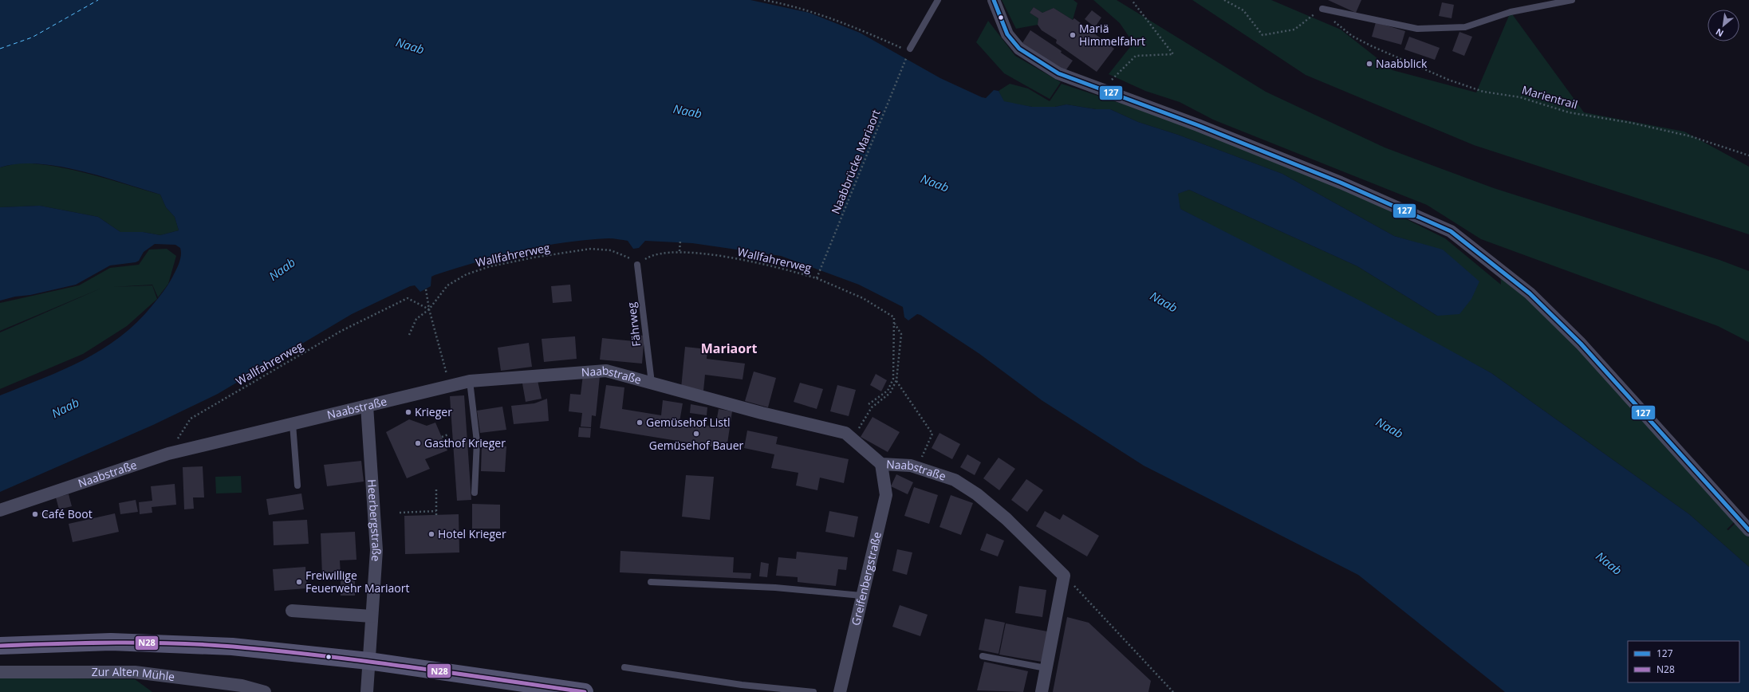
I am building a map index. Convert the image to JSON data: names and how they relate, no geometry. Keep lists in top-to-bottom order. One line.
{"streets":{"street":["Naabstraße","Heerbergstraße","Greifenbergstraße","Zur Alten Mühle"],"lane":["Fährweg"],"path":["Marientrail","Naabbrücke Mariaort","Wallfahrerweg"]},"crossings":[["Naabbrücke Mariaort","Wallfahrerweg"],["Wallfahrerweg","Fährweg"],["Wallfahrerweg","Naabstraße"],["Fährweg","Naabstraße"],["Naabstraße","Heerbergstraße"],["Naabstraße","Greifenbergstraße"]],"districts":["Mariaort"],"water":["Naab"],"places":["Mariä Himmelfahrt","Naabblick","Krieger","Gemüsehof Listl","Gemüsehof Bauer","Gasthof Krieger","Café Boot","Hotel Krieger","Freiwillige Feuerwehr Mariaort"],"lines":["transit line 127","transit line N28"],"legend":["127","N28"],"north":"bottom left"}
